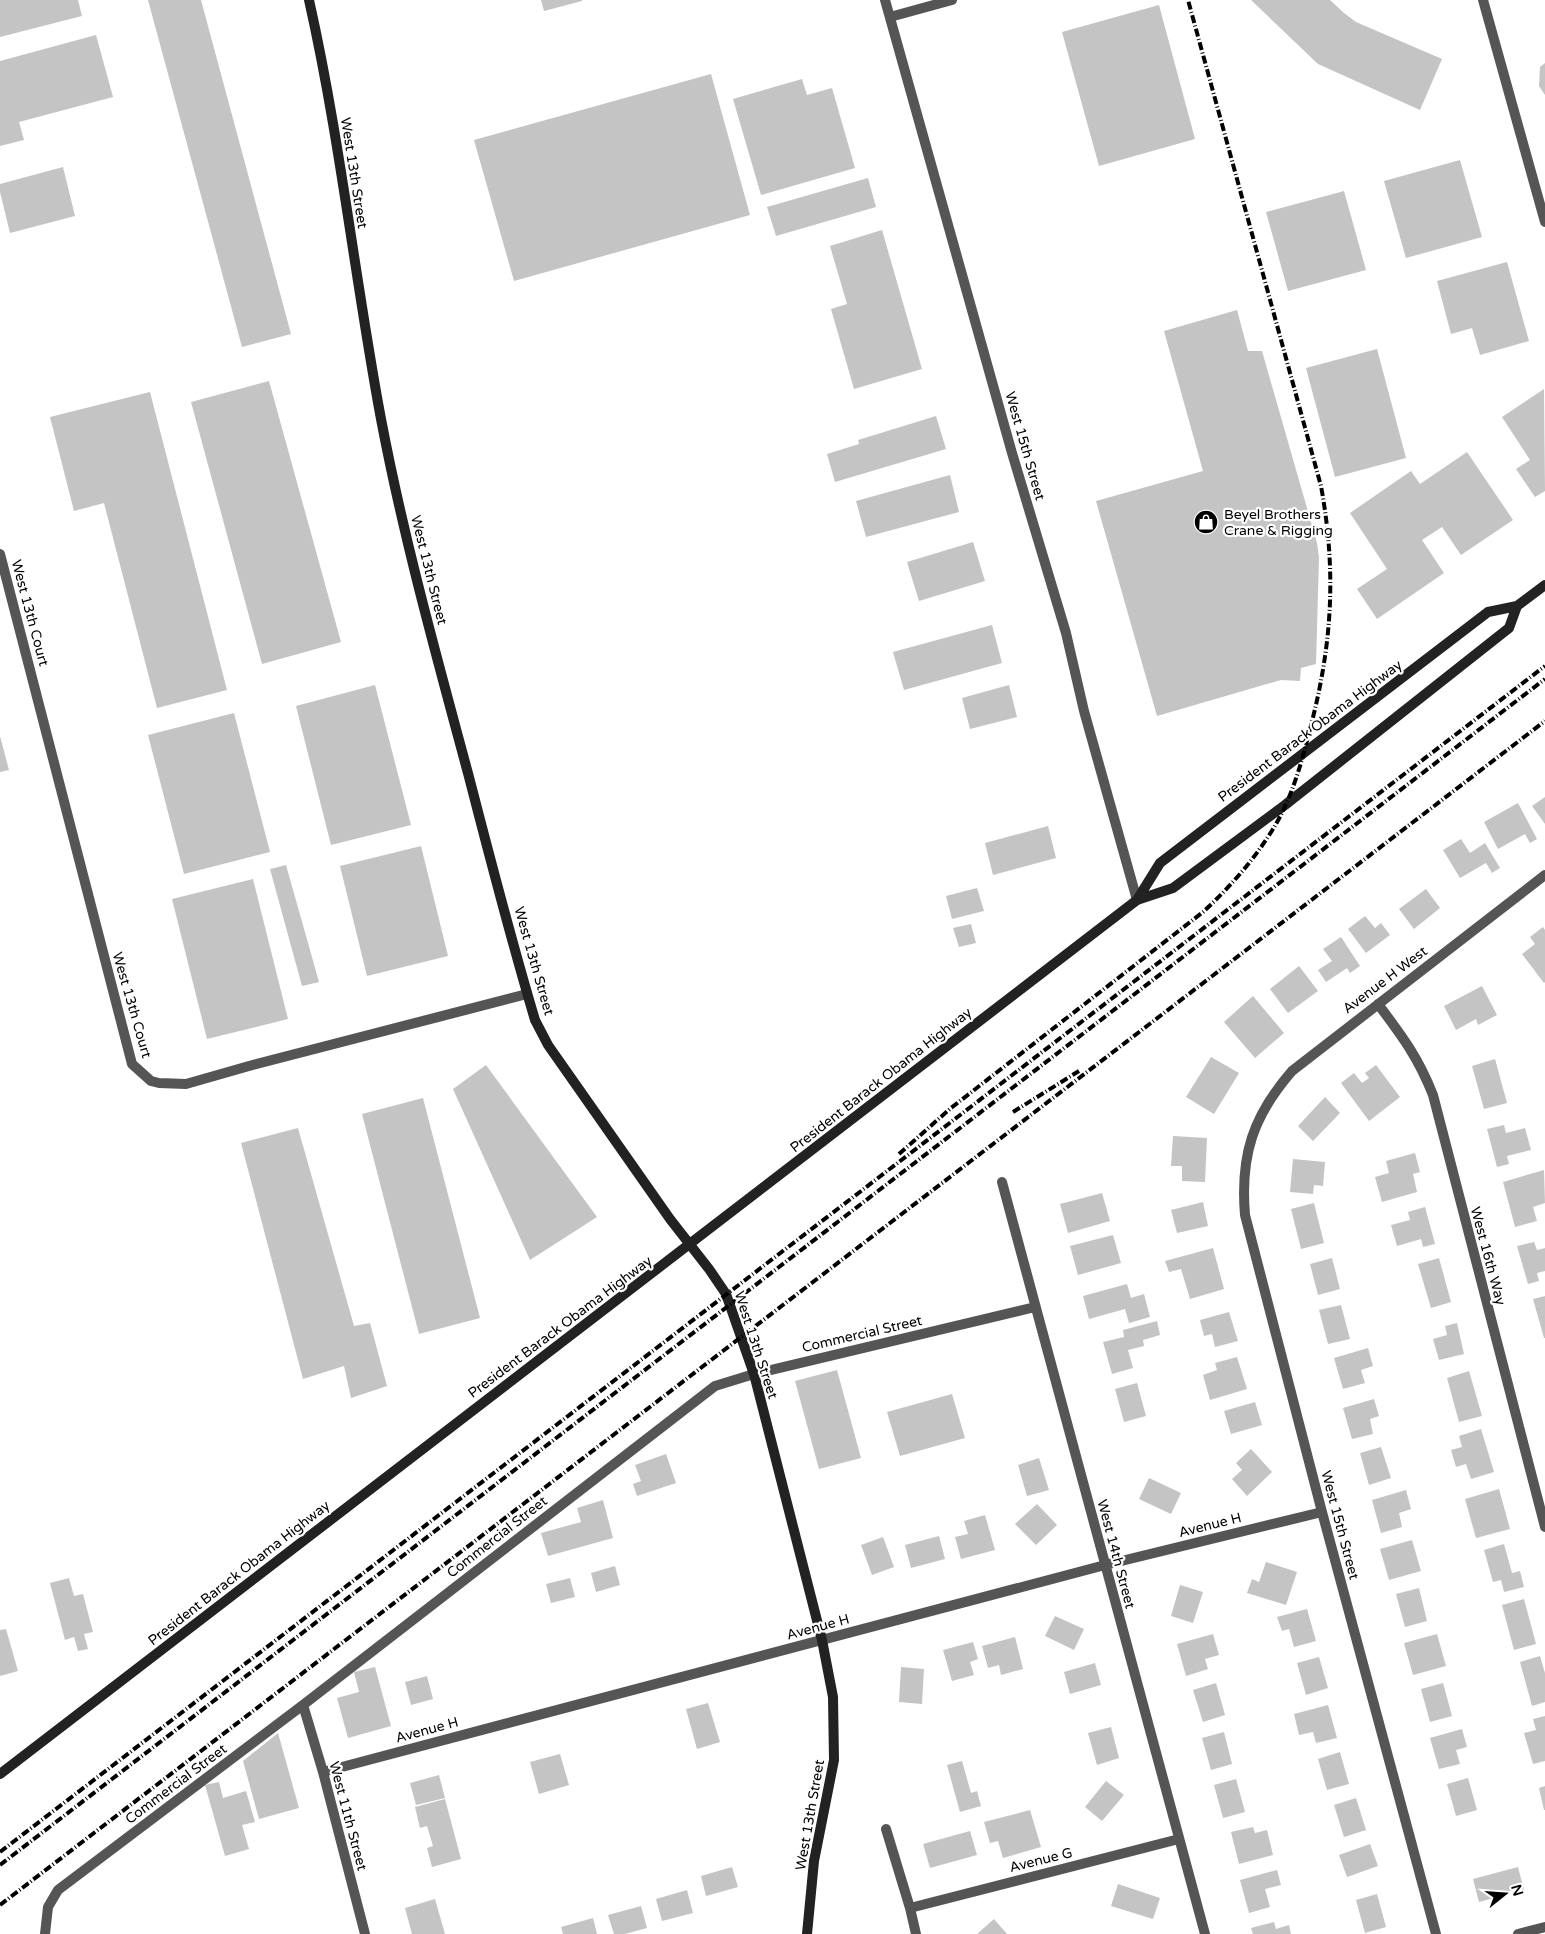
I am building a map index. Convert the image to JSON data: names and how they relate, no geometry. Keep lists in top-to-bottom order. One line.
{"streets":{"main road":["West 13th Street","President Barack Obama Highway"],"street":["West 15th Street","West 13th Court","Avenue H West","West 16th Way","Commercial Street","Avenue H","West 14th Street","West 11th Street","Avenue G"]},"crossings":[["West 13th Street","West 13th Court"],["West 13th Street","President Barack Obama Highway"],["West 13th Street","Commercial Street"],["West 13th Street","Avenue H"],["West 15th Street","President Barack Obama Highway"],["West 15th Street","Avenue H West"],["West 15th Street","Avenue H"],["Avenue H West","West 16th Way"],["Commercial Street","West 14th Street"],["Commercial Street","West 11th Street"],["Avenue H","West 14th Street"],["Avenue H","West 11th Street"],["West 14th Street","Avenue G"]],"places":{"shop":["Beyel Brothers Crane & Rigging"]},"north":"right"}
